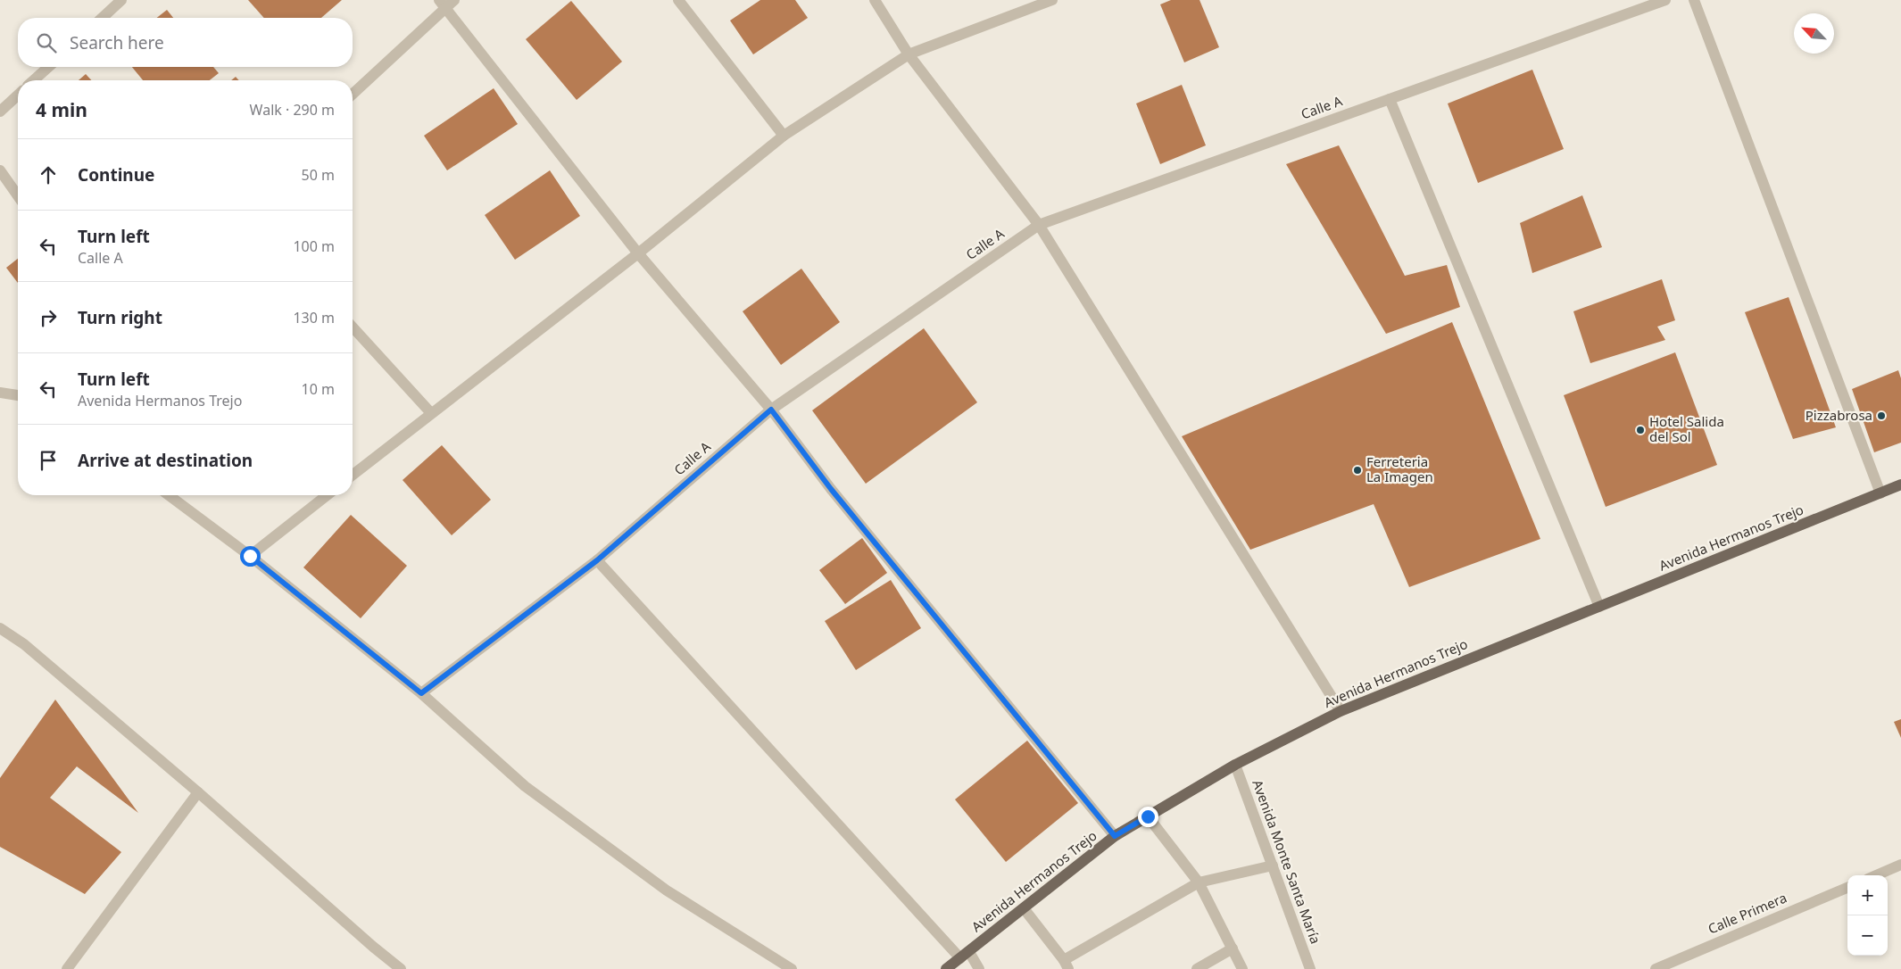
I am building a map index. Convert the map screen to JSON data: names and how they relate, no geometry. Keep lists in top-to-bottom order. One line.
{"streets":{"main road":["Avenida Hermanos Trejo"],"street":["Calle A","Avenida Monte Santa María","Calle Primera"]},"crossings":[["Avenida Hermanos Trejo","Avenida Monte Santa María"]],"places":["Pizzabrosa","Hotel Salida del Sol","Ferreteria La Imagen"],"north":"top left","page":{"search":"Search here","heading":["4 min","Walk · 290 m"],"list":[["Continue","50 m"],["Turn left","Calle A","100 m"],["Turn right","130 m"],["Turn left","Avenida Hermanos Trejo","10 m"],"Arrive at destination"],"map_buttons":["+","−"]}}
